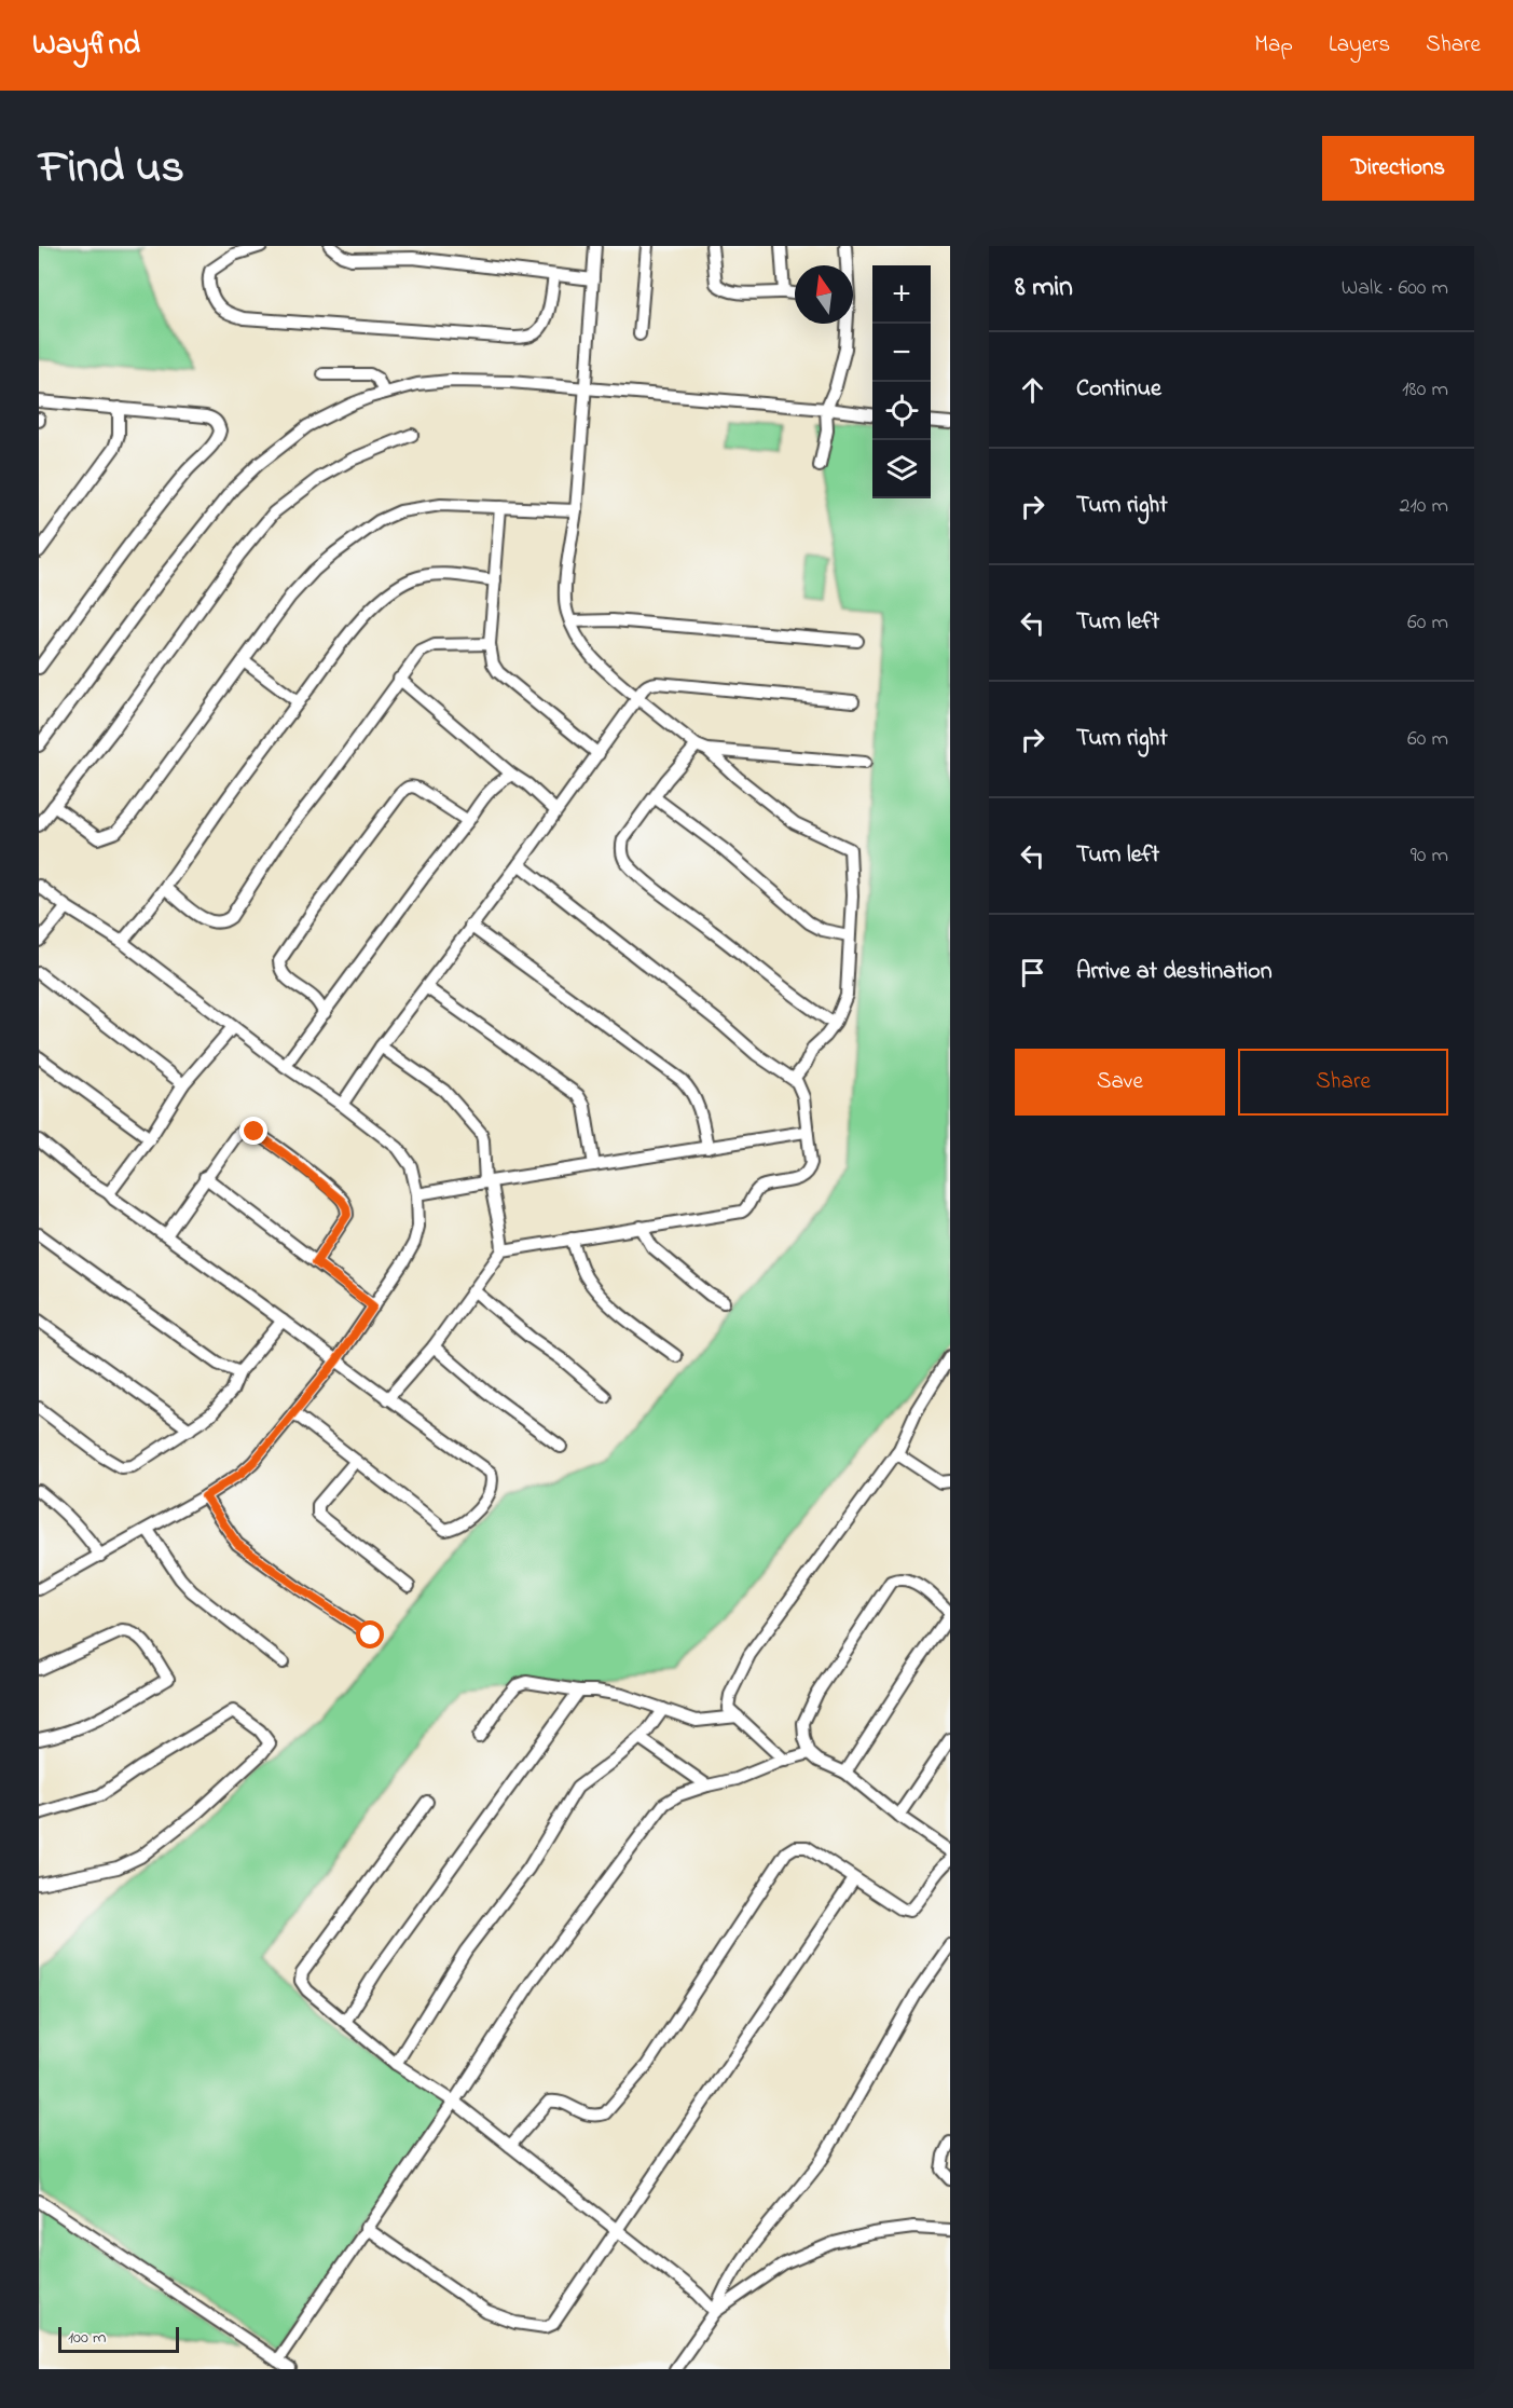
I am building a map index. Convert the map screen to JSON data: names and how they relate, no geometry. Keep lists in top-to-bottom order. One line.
{"scale_bar":"100 m","north":"top","page":{"header":"Wayfind","nav":["Map","Layers","Share"],"title":"Find us","buttons":["Directions",["Save","Share"]],"heading":["8 min","Walk · 600 m"],"map_buttons":["+","−"],"list":[["Continue","180 m"],["Turn right","210 m"],["Turn left","60 m"],["Turn right","60 m"],["Turn left","90 m"],"Arrive at destination"],"scale":"100 m"}}
